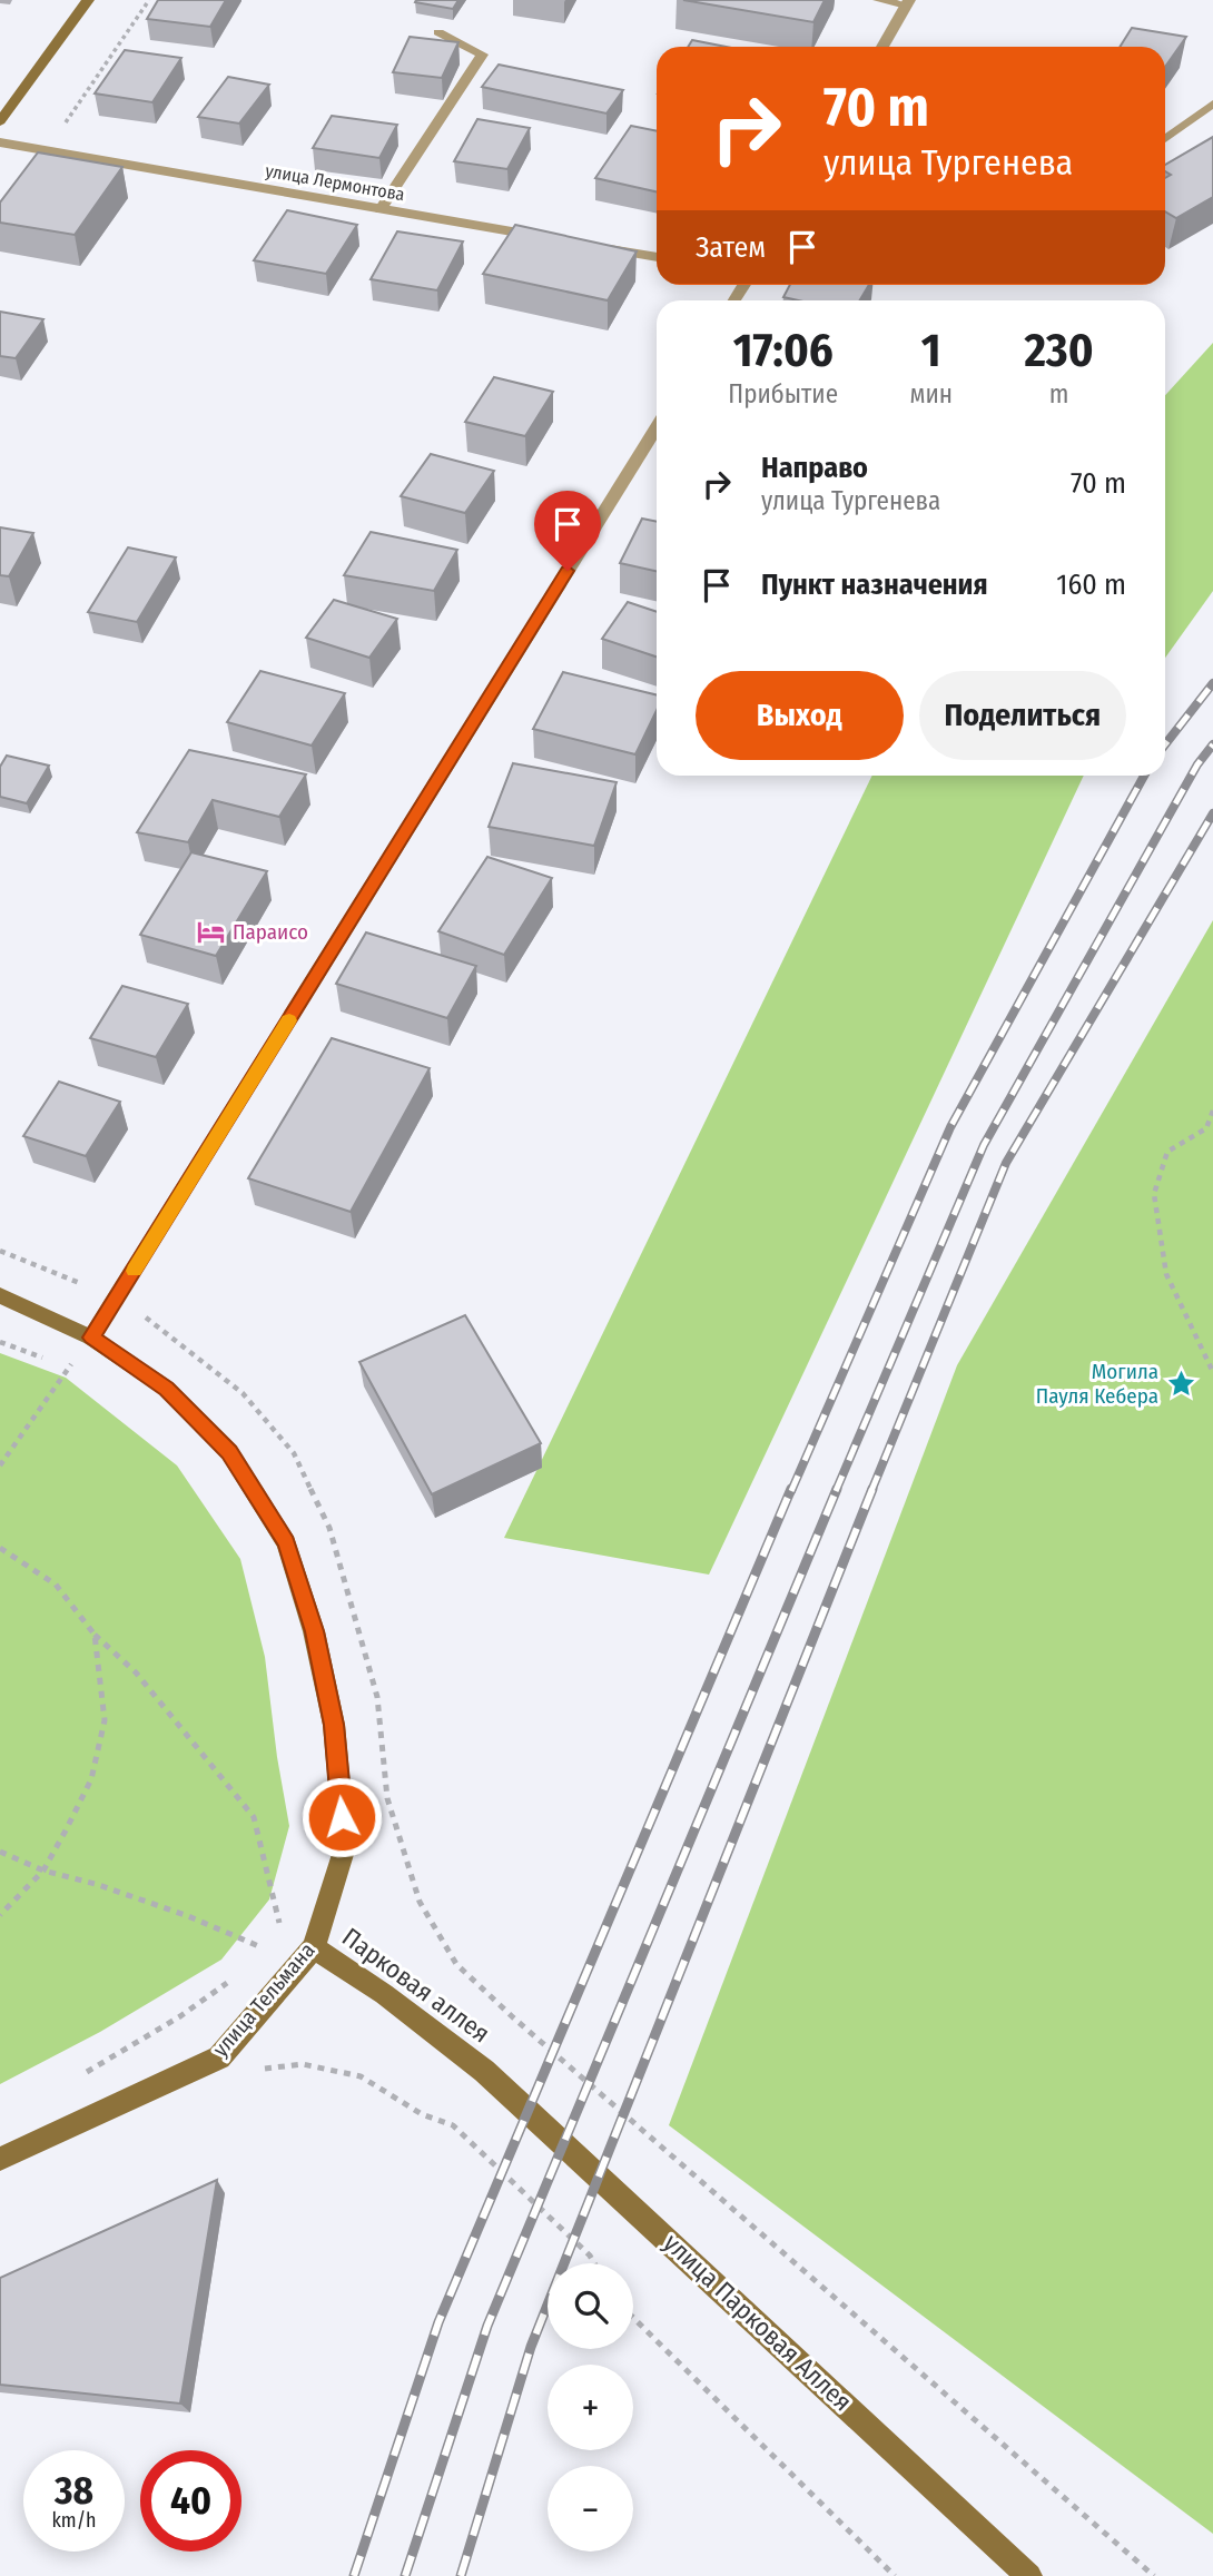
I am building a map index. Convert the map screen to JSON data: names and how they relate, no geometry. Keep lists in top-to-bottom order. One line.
{"streets":{"street":["улица Лермонтова","Парковая аллея","улица Тельмана","улица Парковая Аллея"]},"crossings":[["Парковая аллея","улица Тельмана"],["Парковая аллея","улица Парковая Аллея"]],"places":{"hotel":["Параисо"],"place":["Могила Пауля Кебера"]},"page":{"turn":["70 m","улица Тургенева"],"then":"Затем","eta":["17:06","Прибытие","1","мин","230","m"],"list":[{"name":"Направо","note":"улица Тургенева","value":"70 m"},{"name":"Пункт назначения","value":"160 m"}],"buttons":["Выход","Поделиться"],"map_buttons":["+","−"],"speed":"38 km/h","limit":"40"}}
